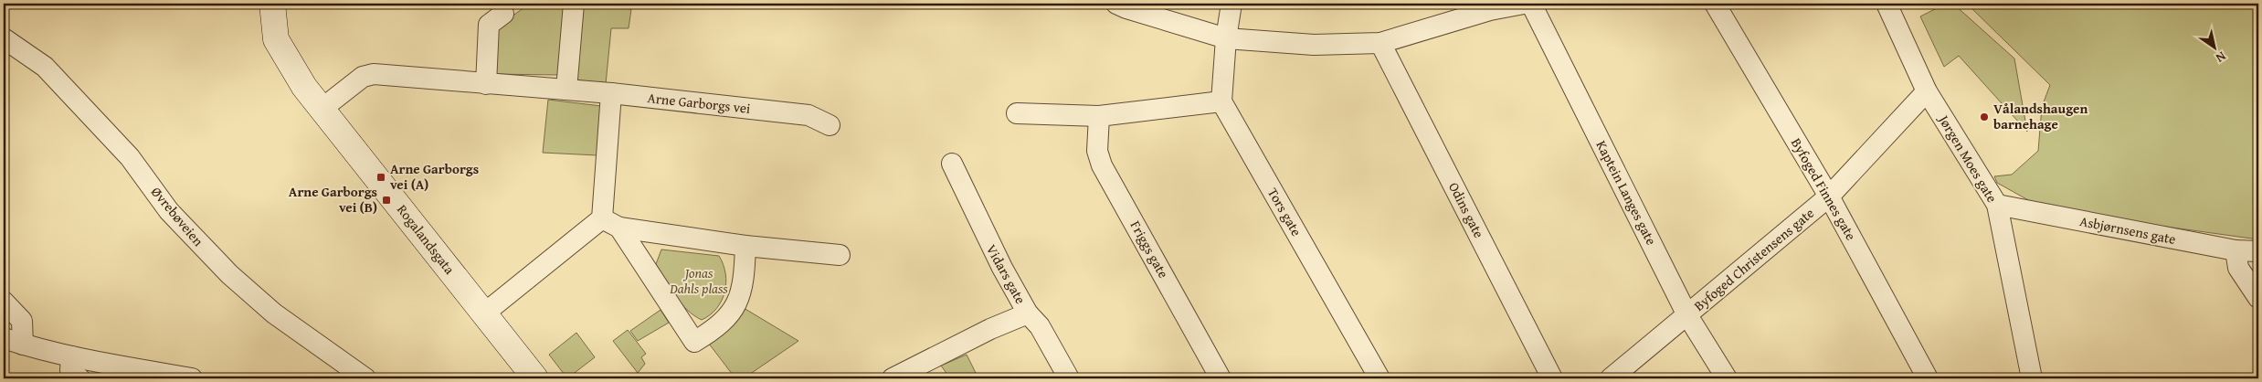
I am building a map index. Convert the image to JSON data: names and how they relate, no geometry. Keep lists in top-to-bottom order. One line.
{"streets":{"street":["Arne Garborgs vei","Jørgen Moes gate","Byfoged Finnes gate","Kaptein Langes gate","Odins gate","Tors gate","Øvrebøveien","Asbjørnsens gate","Rogalandsgata","Friggs gate","Byfoged Christensens gate","Vidars gate"]},"crossings":[["Arne Garborgs vei","Rogalandsgata"],["Jørgen Moes gate","Asbjørnsens gate"],["Jørgen Moes gate","Byfoged Christensens gate"],["Byfoged Finnes gate","Byfoged Christensens gate"],["Kaptein Langes gate","Byfoged Christensens gate"]],"parks":["Jonas Dahls plass"],"places":{"other":["Vålandshaugen barnehage"],"transit":["Arne Garborgs vei (A)","Arne Garborgs vei (B)"]},"north":"bottom right"}
